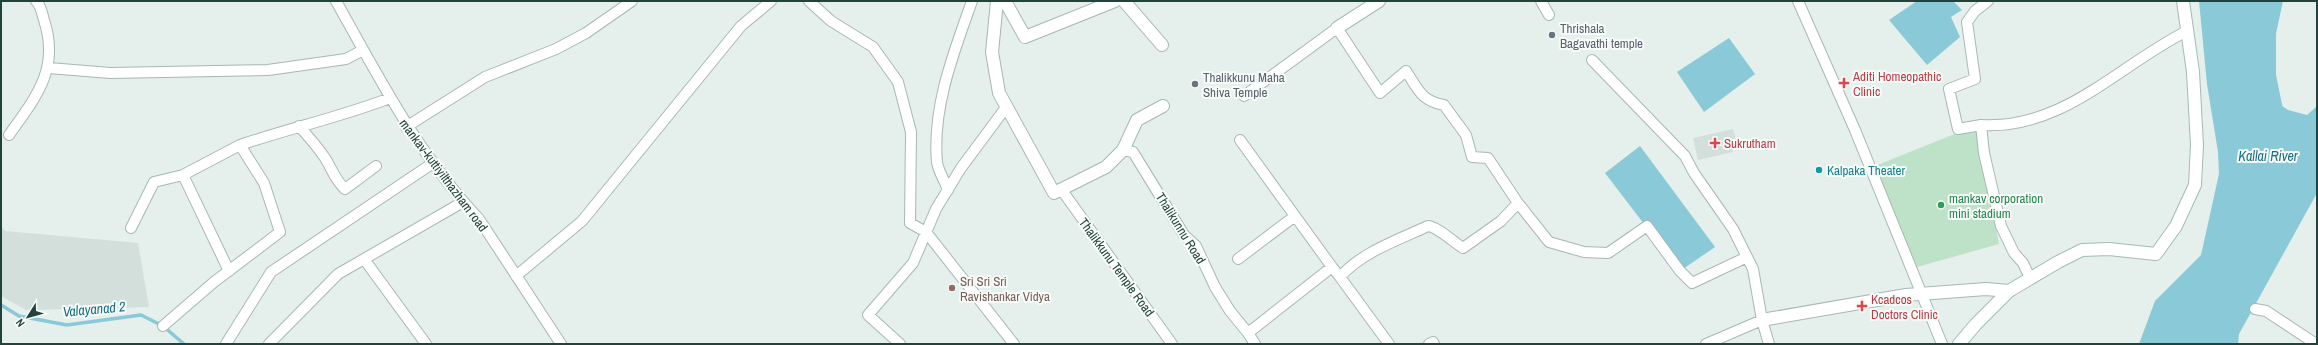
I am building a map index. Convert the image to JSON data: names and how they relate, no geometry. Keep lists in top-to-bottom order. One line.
{"streets":{"street":["mankav-kuttiyilthazham road","Thalikunnu Road","Thalikkunu Temple Road"]},"water":["Kallai River","Valayanad 2"],"places":{"other":["Thrishala Bagavathi temple","Thalikkunu Maha Shiva Temple","Kalpaka Theater","mankav corporation mini stadium","Sri Sri Sri Ravishankar Vidya"],"health":["Aditi Homeopathic Clinic","Sukrutham","Kcadcos Doctors Clinic"]},"north":"bottom left"}
